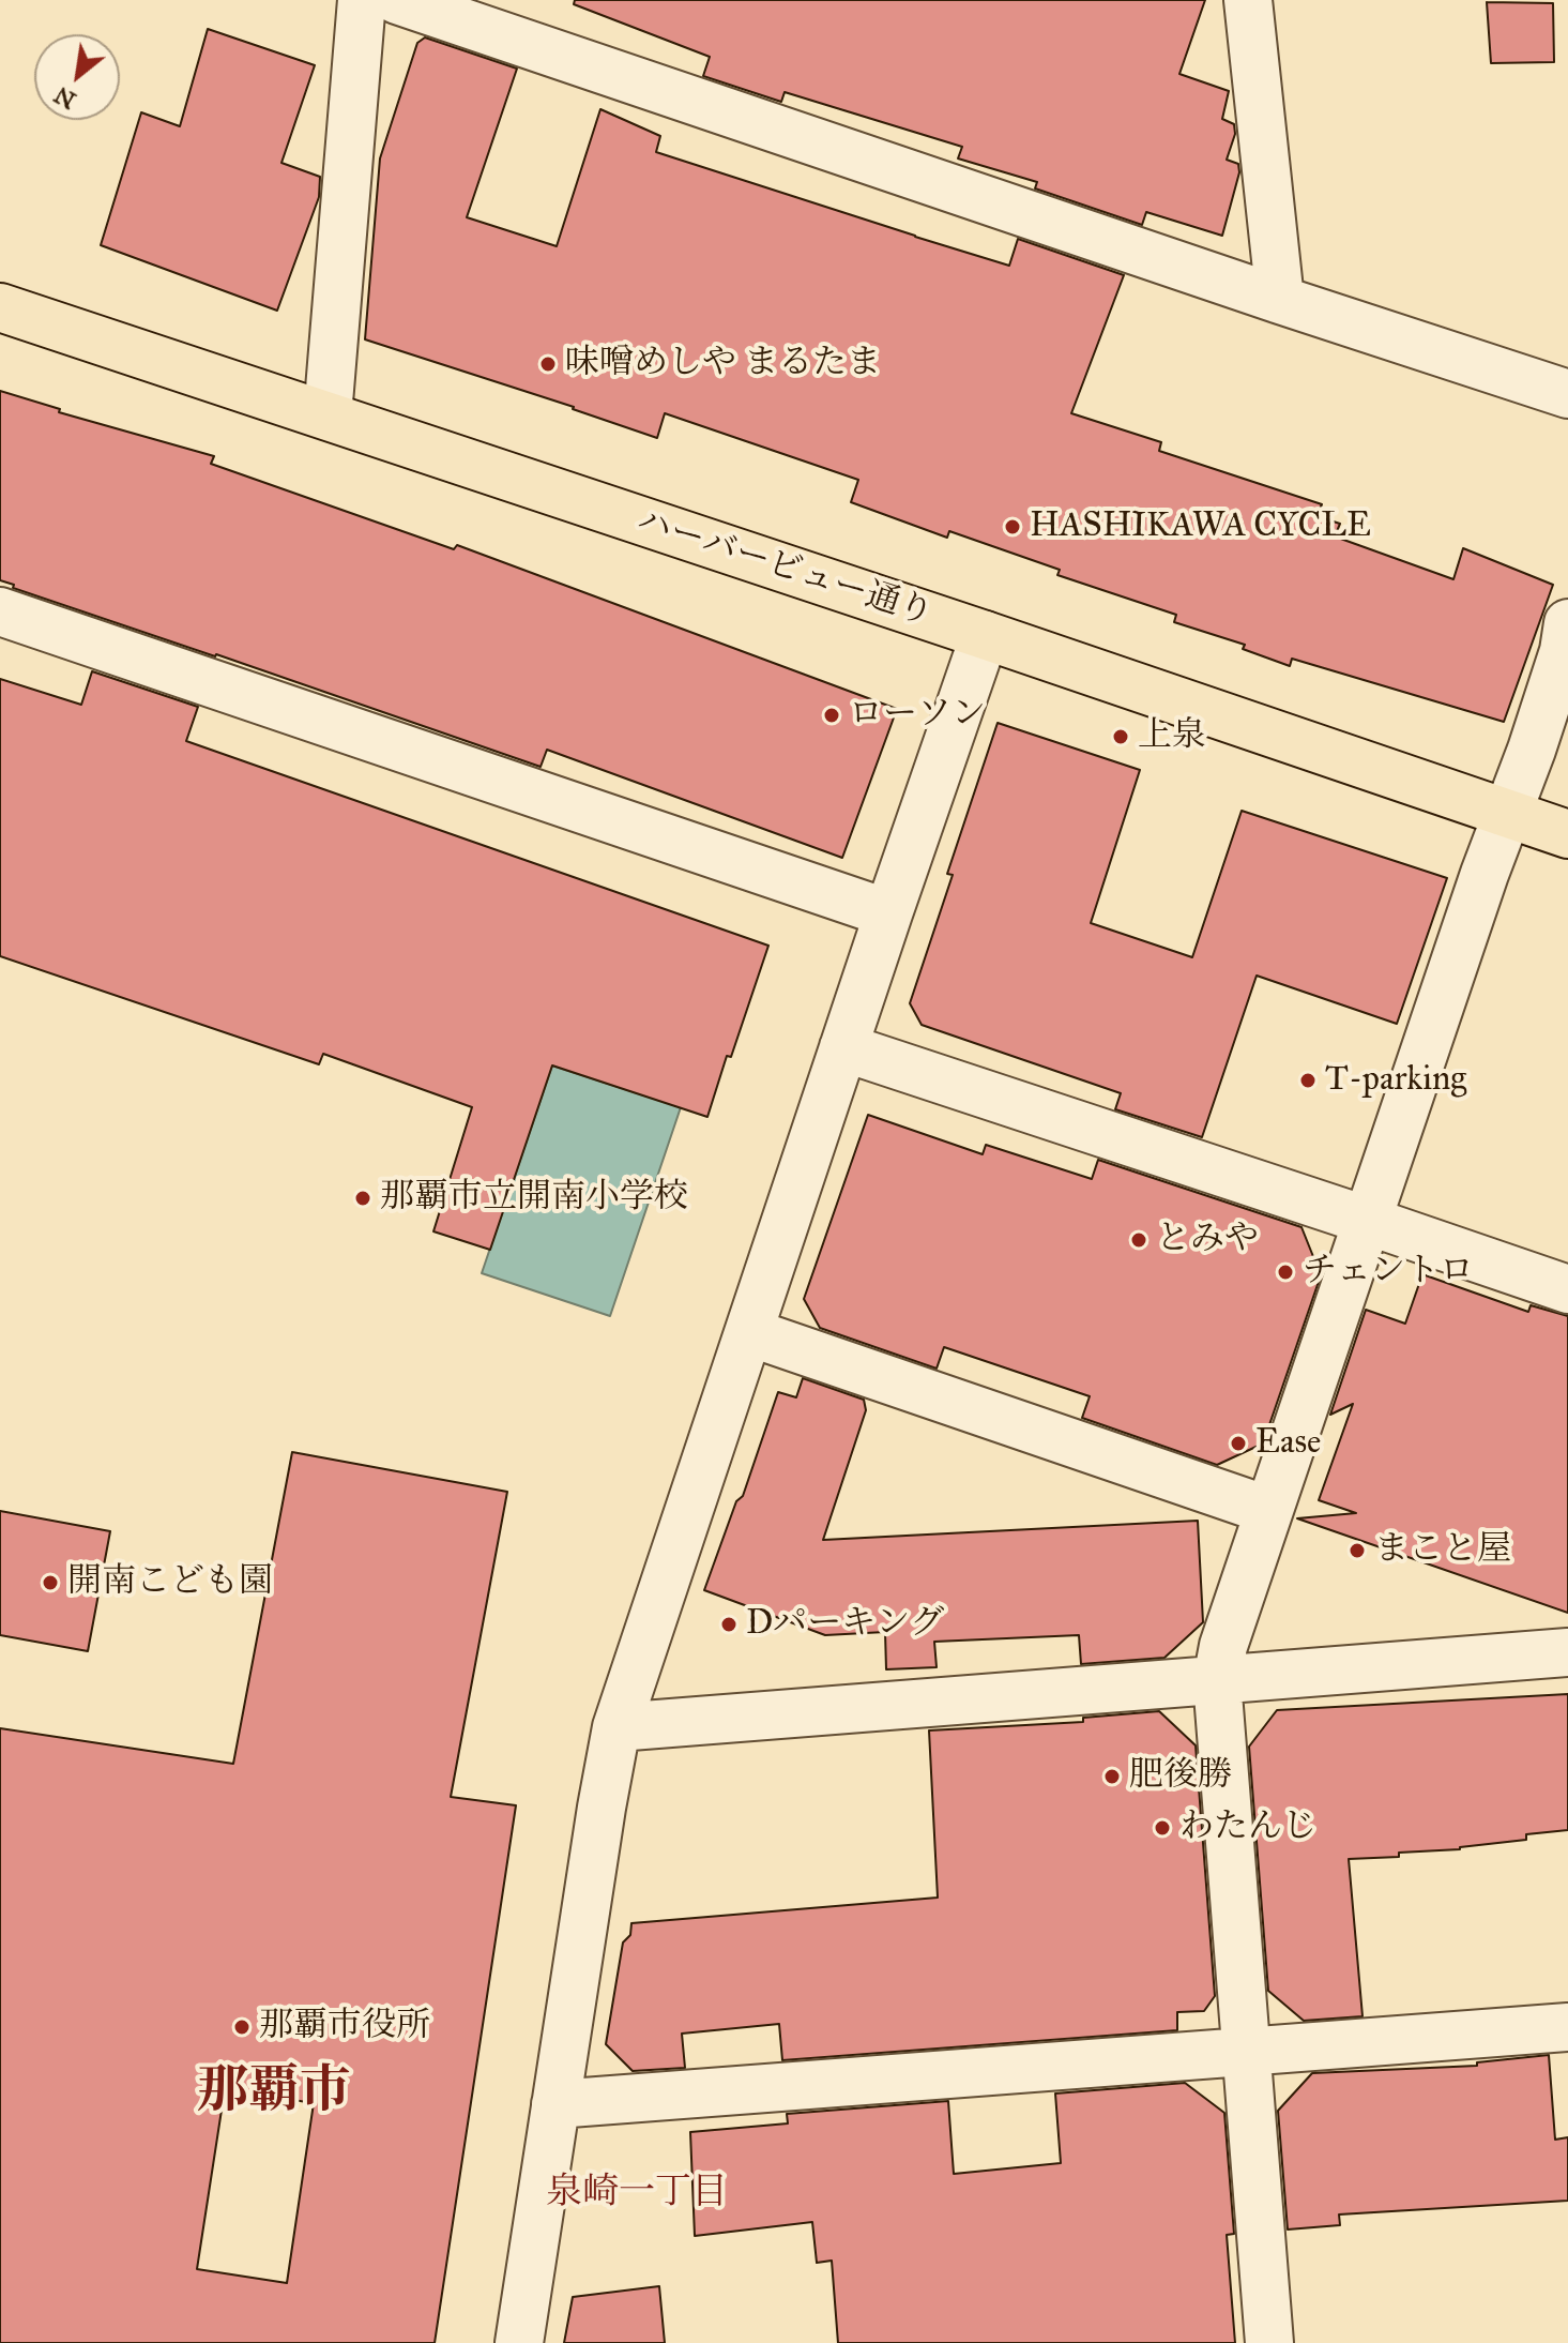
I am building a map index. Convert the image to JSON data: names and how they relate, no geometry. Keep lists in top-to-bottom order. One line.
{"streets":{"main road":["ハーバービュー通り"]},"districts":["那覇市","泉崎一丁目"],"places":["味噌めしや まるたま","HASHIKAWA CYCLE","ローソン","上泉","T-parking","那覇市立開南小学校","とみや","チェントロ","Ease","まこと屋","開南こども園","Dパーキング","肥後勝","わたんじ","那覇市役所"],"north":"bottom left"}
